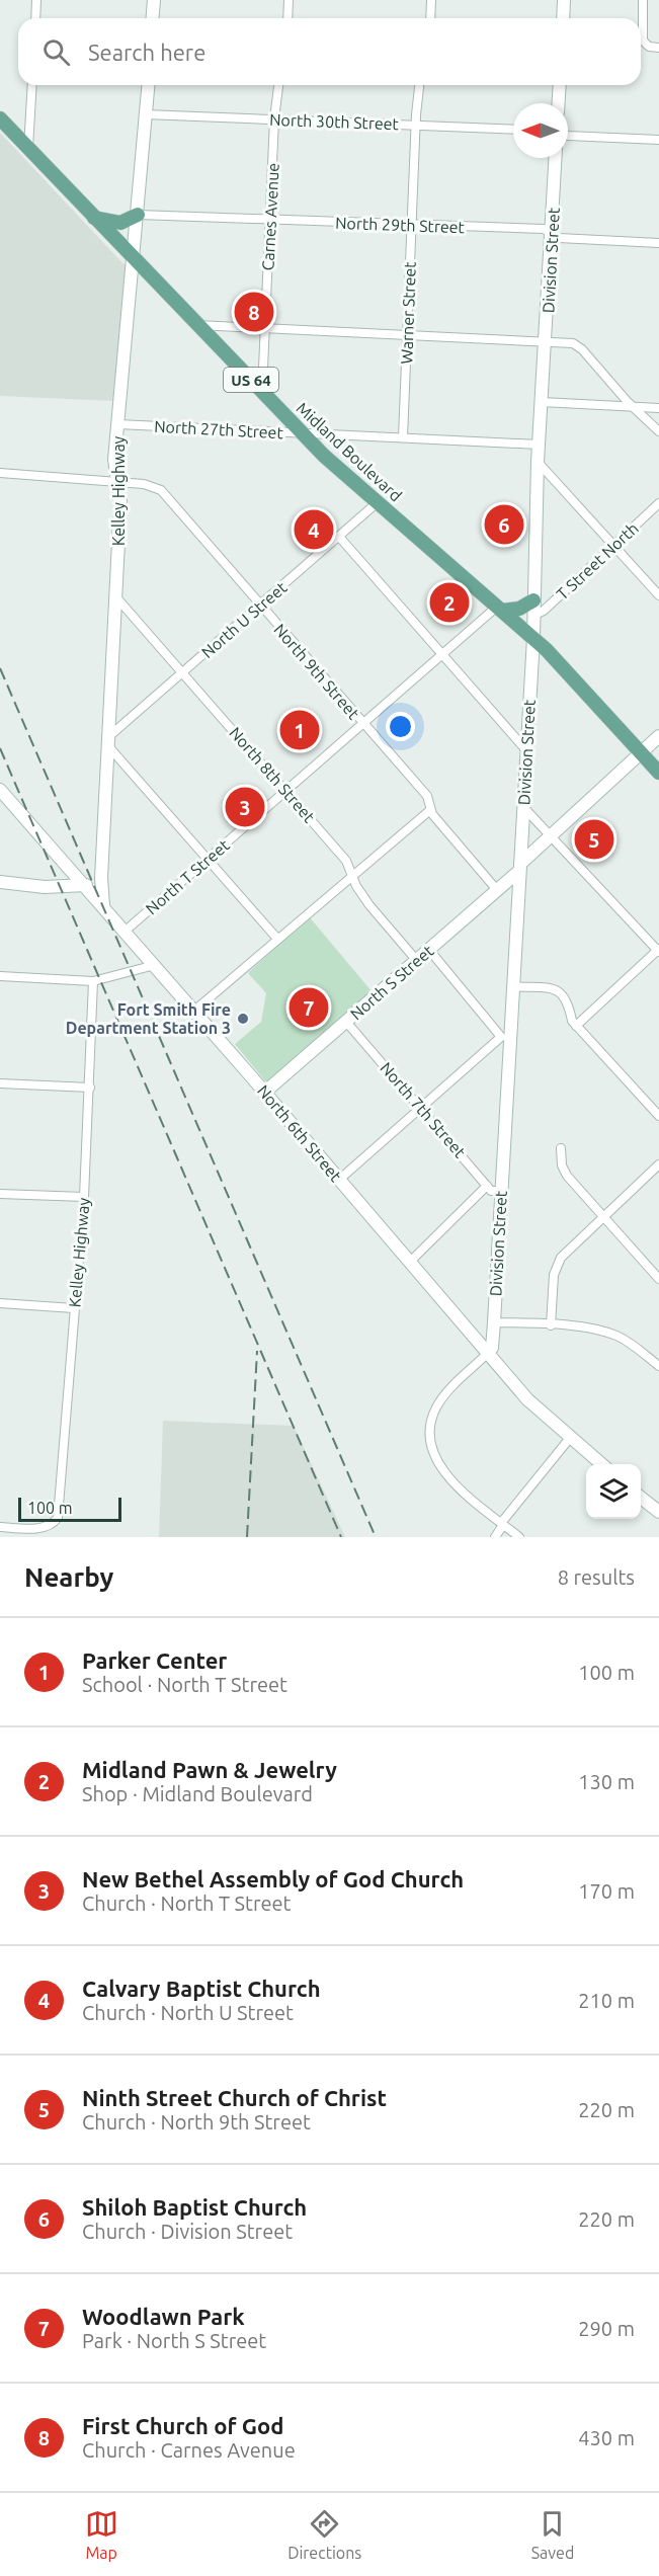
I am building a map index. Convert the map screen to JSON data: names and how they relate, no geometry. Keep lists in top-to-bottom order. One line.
{"streets":{"main road":["US 64","Midland Boulevard"],"street":["North 30th Street","Carnes Avenue","North 29th Street","Division Street","Warner Street","North 27th Street","Kelley Highway","T Street North","North U Street","North 9th Street","North 8th Street","North T Street","North S Street","North 7th Street","North 6th Street"]},"crossings":[["North 30th Street","Carnes Avenue"],["North 30th Street","Warner Street"],["North 30th Street","Kelley Highway"],["Carnes Avenue","North 29th Street"],["Carnes Avenue","Midland Boulevard"],["North 29th Street","Division Street"],["North 29th Street","Warner Street"],["North 29th Street","Kelley Highway"],["Division Street","North 27th Street"],["Division Street","Midland Boulevard"],["Division Street","T Street North"],["Division Street","North S Street"],["Division Street","North 6th Street"],["Warner Street","North 27th Street"],["North 27th Street","Midland Boulevard"],["North 27th Street","Kelley Highway"],["Midland Boulevard","Kelley Highway"],["Midland Boulevard","North U Street"],["Midland Boulevard","North T Street"],["Midland Boulevard","North S Street"],["Kelley Highway","North U Street"],["Kelley Highway","North 9th Street"],["Kelley Highway","North 8th Street"],["Kelley Highway","North 6th Street"],["North U Street","North 9th Street"],["North U Street","North 8th Street"],["North 9th Street","North T Street"],["North 9th Street","North S Street"],["North 8th Street","North T Street"],["North 8th Street","North S Street"],["North T Street","North 6th Street"],["North S Street","North 7th Street"],["North S Street","North 6th Street"]],"places":["Fort Smith Fire Department Station 3"],"scale_bar":"100 m","north":"left","page":{"search":"Search here","pins":["8","6","4","2","1","3","5","7"],"scale":"100 m","heading":["Nearby","8 results"],"list":[{"mark":"1","name":"Parker Center","note":"School · North T Street","value":"100 m"},{"mark":"2","name":"Midland Pawn & Jewelry","note":"Shop · Midland Boulevard","value":"130 m"},{"mark":"3","name":"New Bethel Assembly of God Church","note":"Church · North T Street","value":"170 m"},{"mark":"4","name":"Calvary Baptist Church","note":"Church · North U Street","value":"210 m"},{"mark":"5","name":"Ninth Street Church of Christ","note":"Church · North 9th Street","value":"220 m"},{"mark":"6","name":"Shiloh Baptist Church","note":"Church · Division Street","value":"220 m"},{"mark":"7","name":"Woodlawn Park","note":"Park · North S Street","value":"290 m"},{"mark":"8","name":"First Church of God","note":"Church · Carnes Avenue","value":"430 m"}],"nav":["Map","Directions","Saved"]}}
